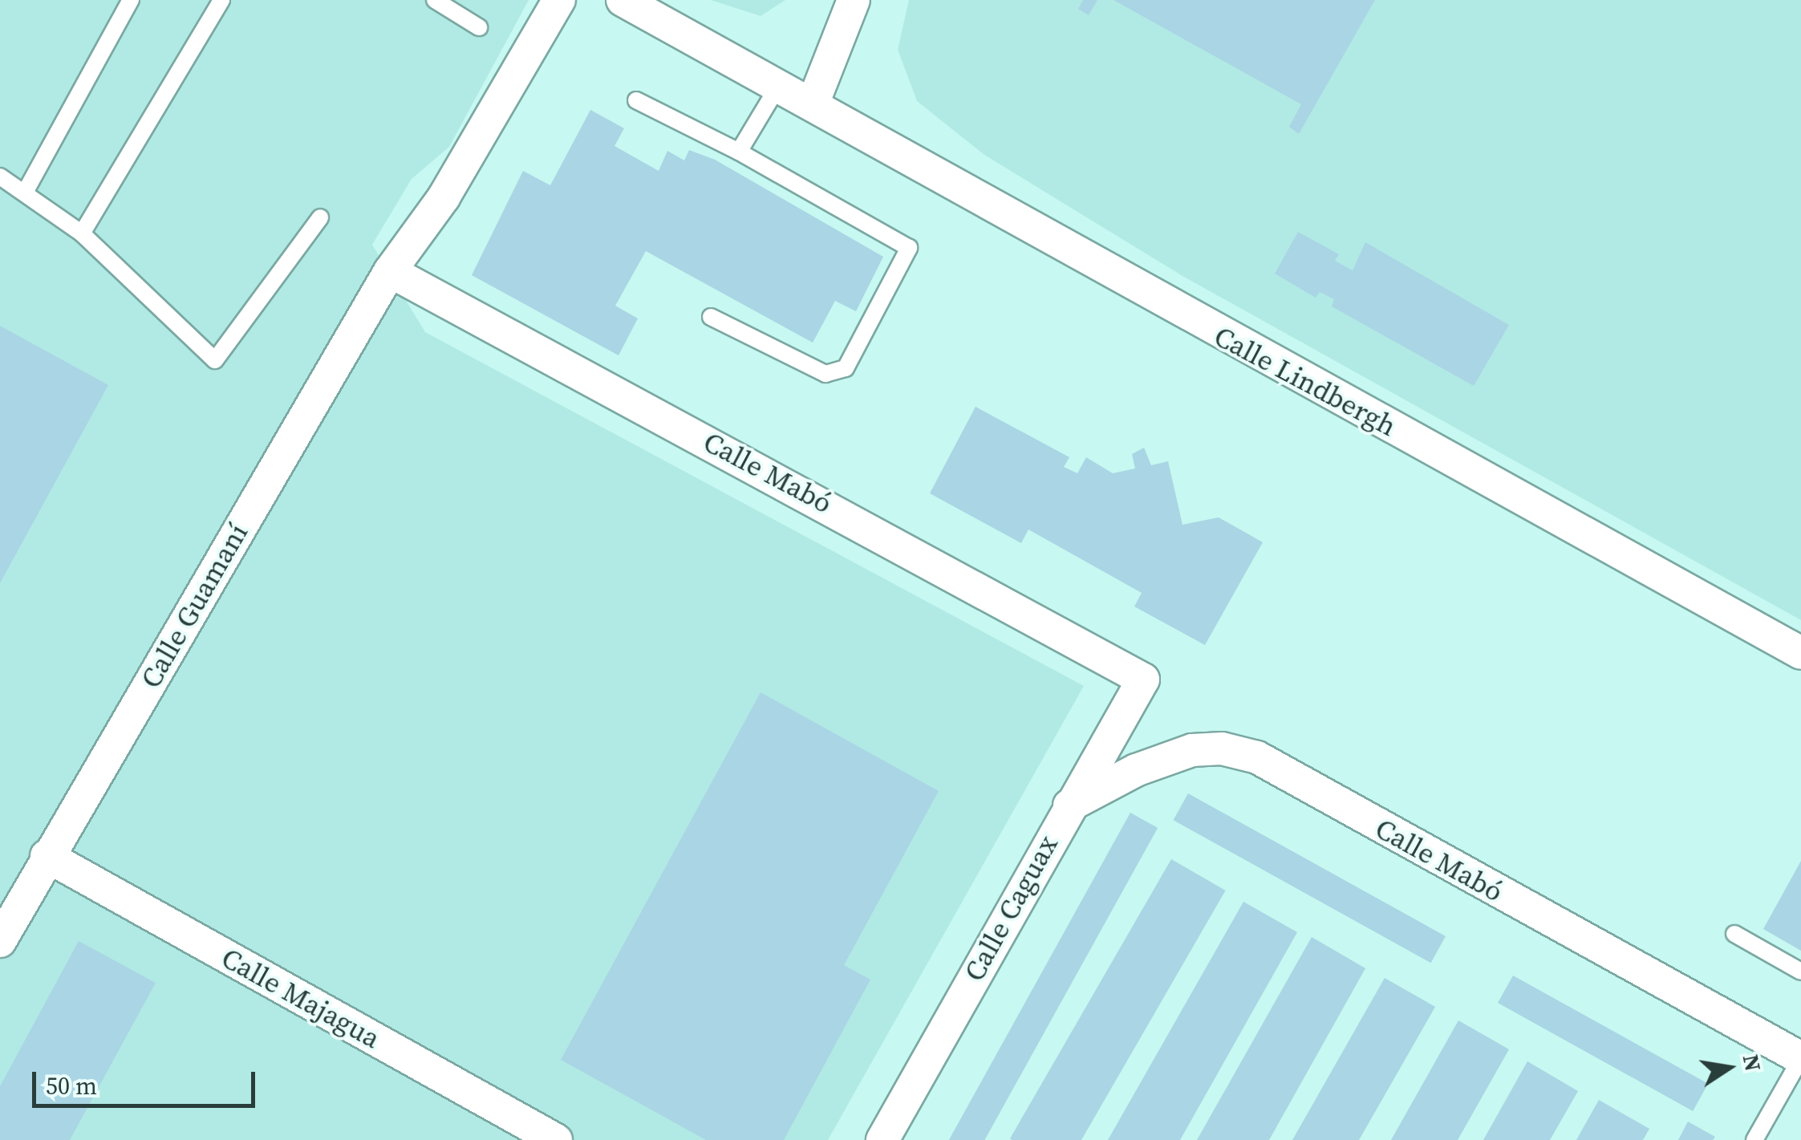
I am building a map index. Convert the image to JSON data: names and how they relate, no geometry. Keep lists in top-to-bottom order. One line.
{"streets":{"street":["Calle Lindbergh","Calle Mabó","Calle Guamaní","Calle Caguax","Calle Majagua"]},"crossings":[["Calle Mabó","Calle Guamaní"],["Calle Mabó","Calle Caguax"],["Calle Guamaní","Calle Majagua"]],"scale_bar":"50 m","north":"right"}
